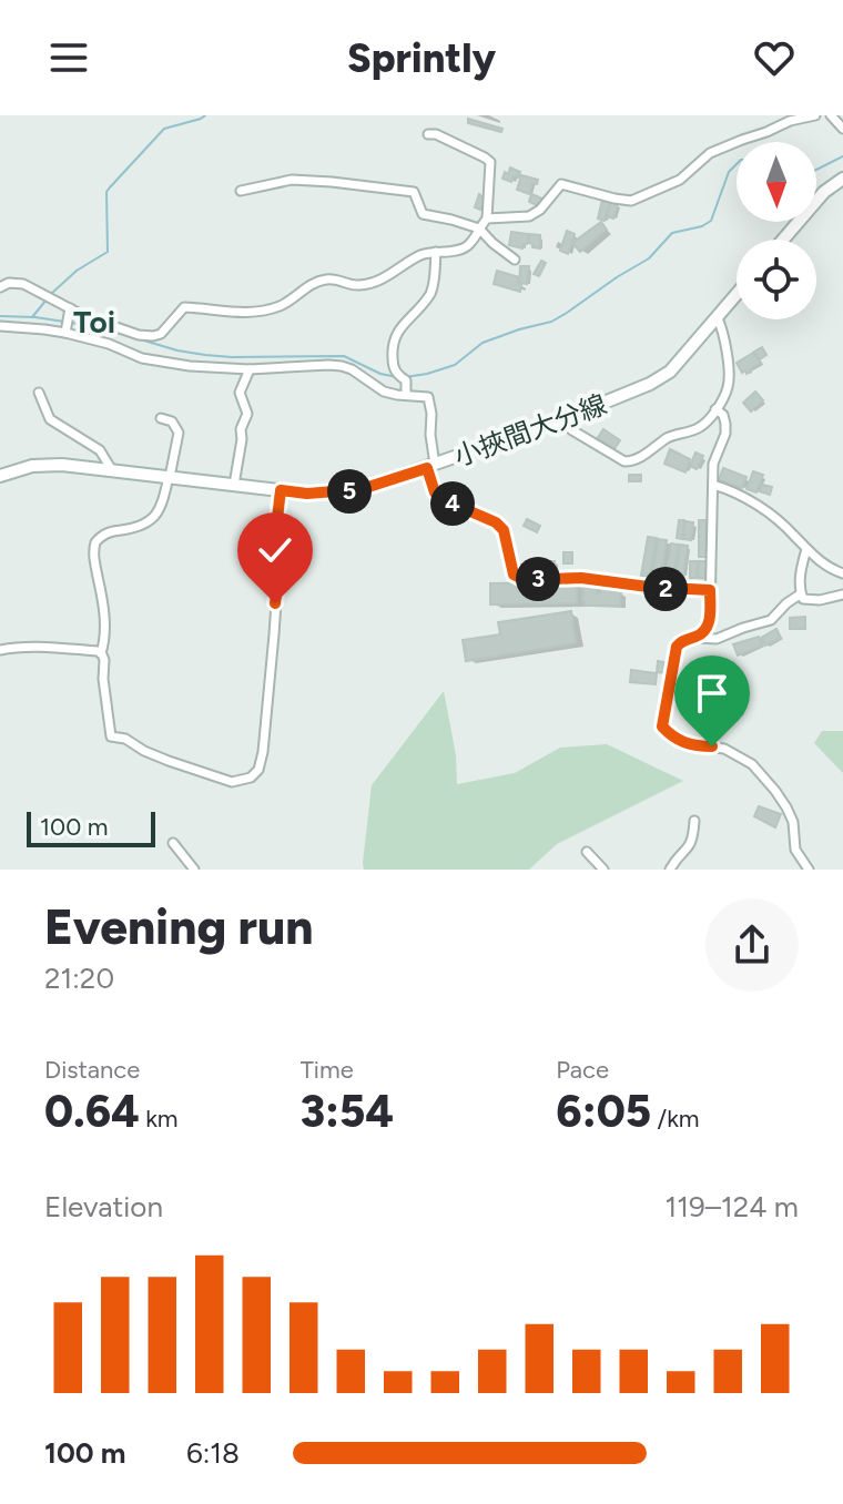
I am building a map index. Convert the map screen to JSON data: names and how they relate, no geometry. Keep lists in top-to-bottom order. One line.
{"streets":{"main road":["小挾間大分線"]},"districts":["Toi"],"scale_bar":"100 m","north":"bottom","page":{"header":"Sprintly","pins":["5","4","3","2"],"scale":"100 m","heading":["Evening run","21:20"],"stats":[["Distance","0.64 km"],["Time","3:54"],["Pace","6:05 /km"]],"chart":["Elevation","119–124 m"],"list":[{"name":"100 m","note":"6:18"}]}}
